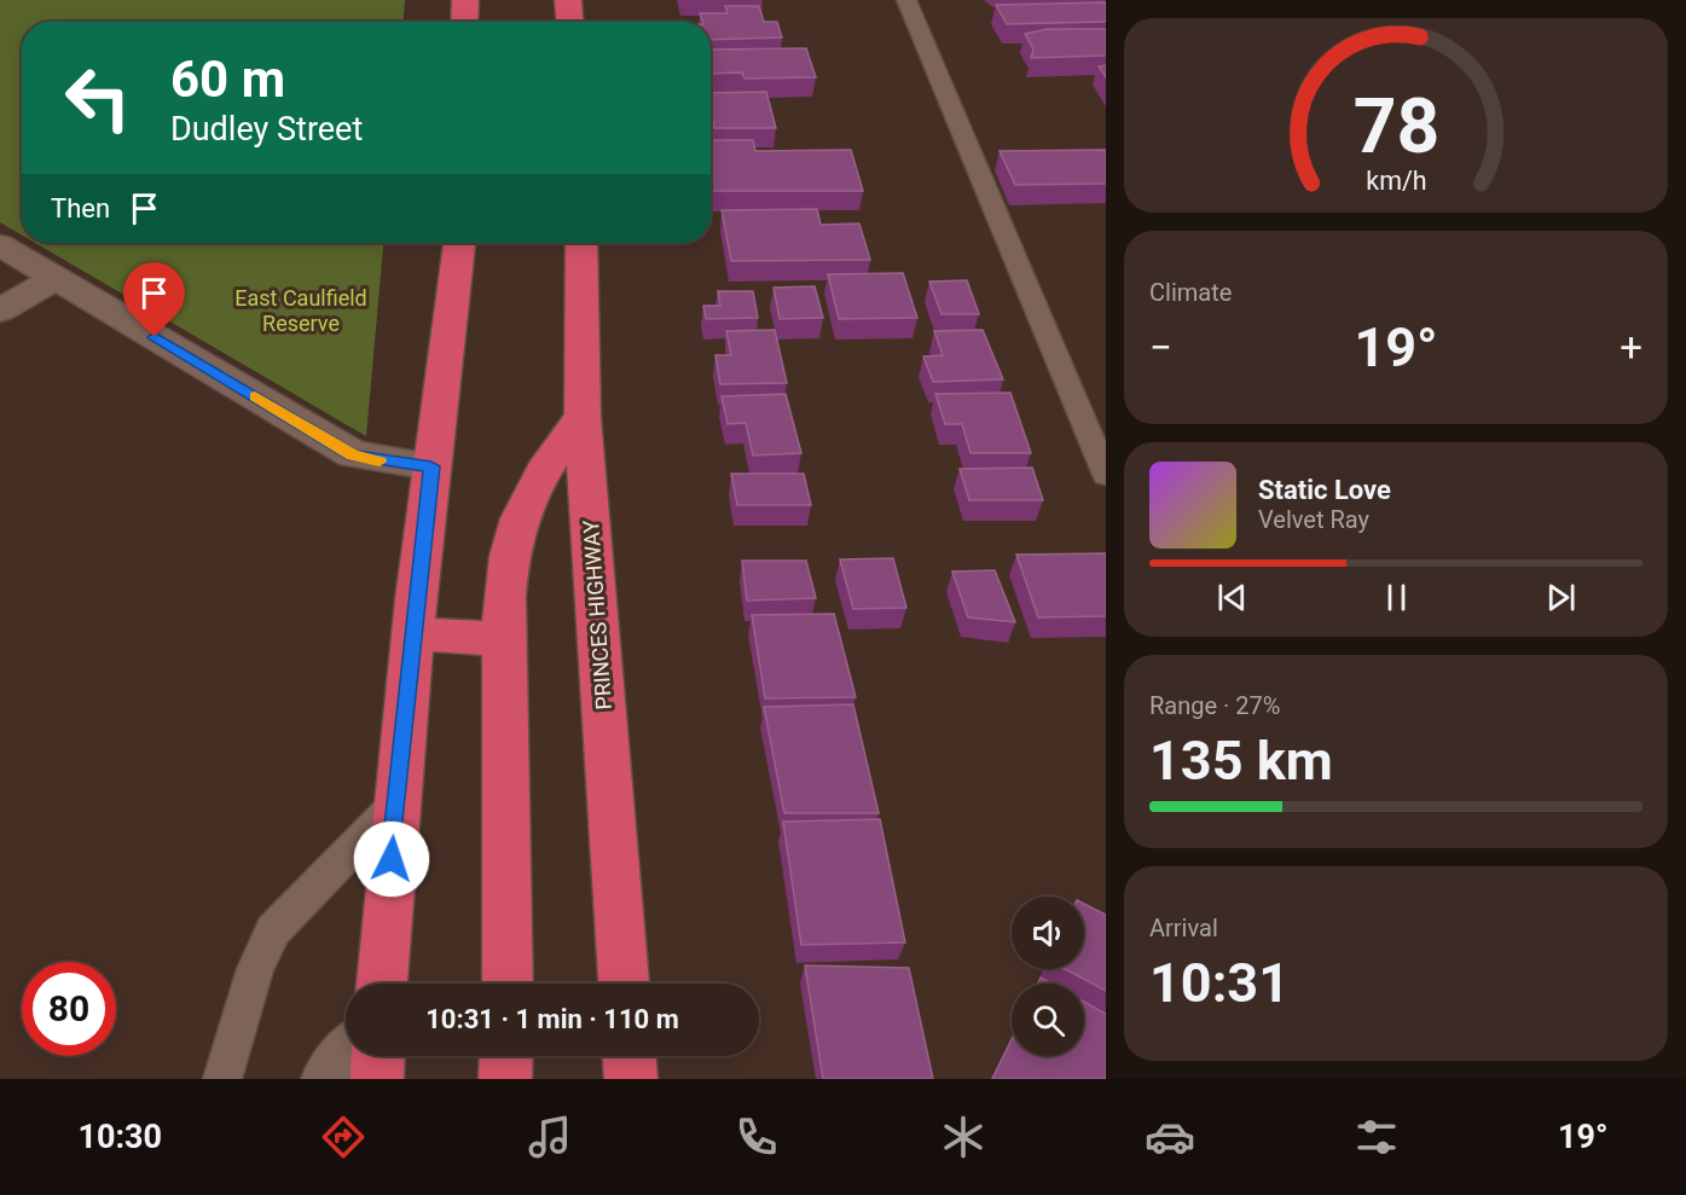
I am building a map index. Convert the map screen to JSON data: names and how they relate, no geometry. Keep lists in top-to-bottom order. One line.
{"streets":{"highway":["PRINCES HIGHWAY"]},"parks":["East Caulfield Reserve"],"page":{"turn":["60 m","Dudley Street"],"then":"Then","tile":["Climate",["Range · 27%","135 km"],["Arrival","10:31"]],"heat":["−","19°","+"],"song":["Static Love","Velvet Ray"],"limit":"80","trip":"10:31 · 1 min · 110 m","tabs":["10:30","19°"],"gauge":["78","km/h"]}}
